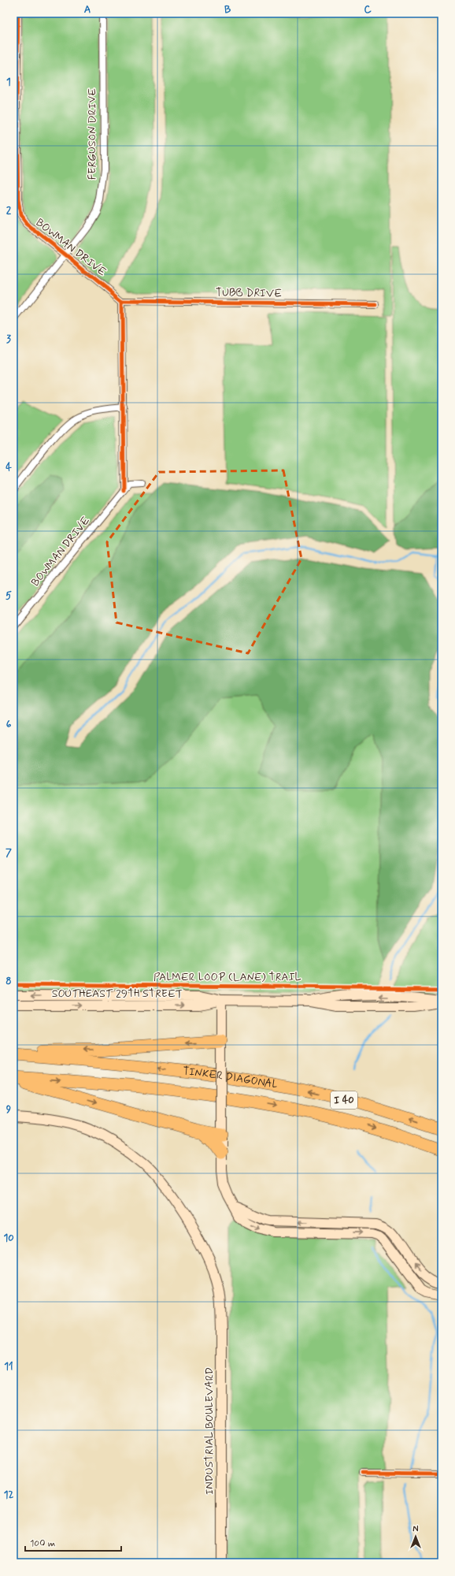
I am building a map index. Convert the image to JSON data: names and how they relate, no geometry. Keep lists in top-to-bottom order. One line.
{"streets":{"highway":["TINKER DIAGONAL","I 40"],"main road":["SOUTHEAST 29TH STREET","INDUSTRIAL BOULEVARD"],"street":["FERGUSON DRIVE","BOWMAN DRIVE","TUBB DRIVE"],"cycle path":["PALMER LOOP (LANE) TRAIL"]},"crossings":[["FERGUSON DRIVE","BOWMAN DRIVE"],["BOWMAN DRIVE","TUBB DRIVE"]],"scale_bar":"100 m","north":"top","grid":{"columns":["A","B","C"],"rows":["1","2","3","4","5","6","7","8","9","10","11","12"]}}
